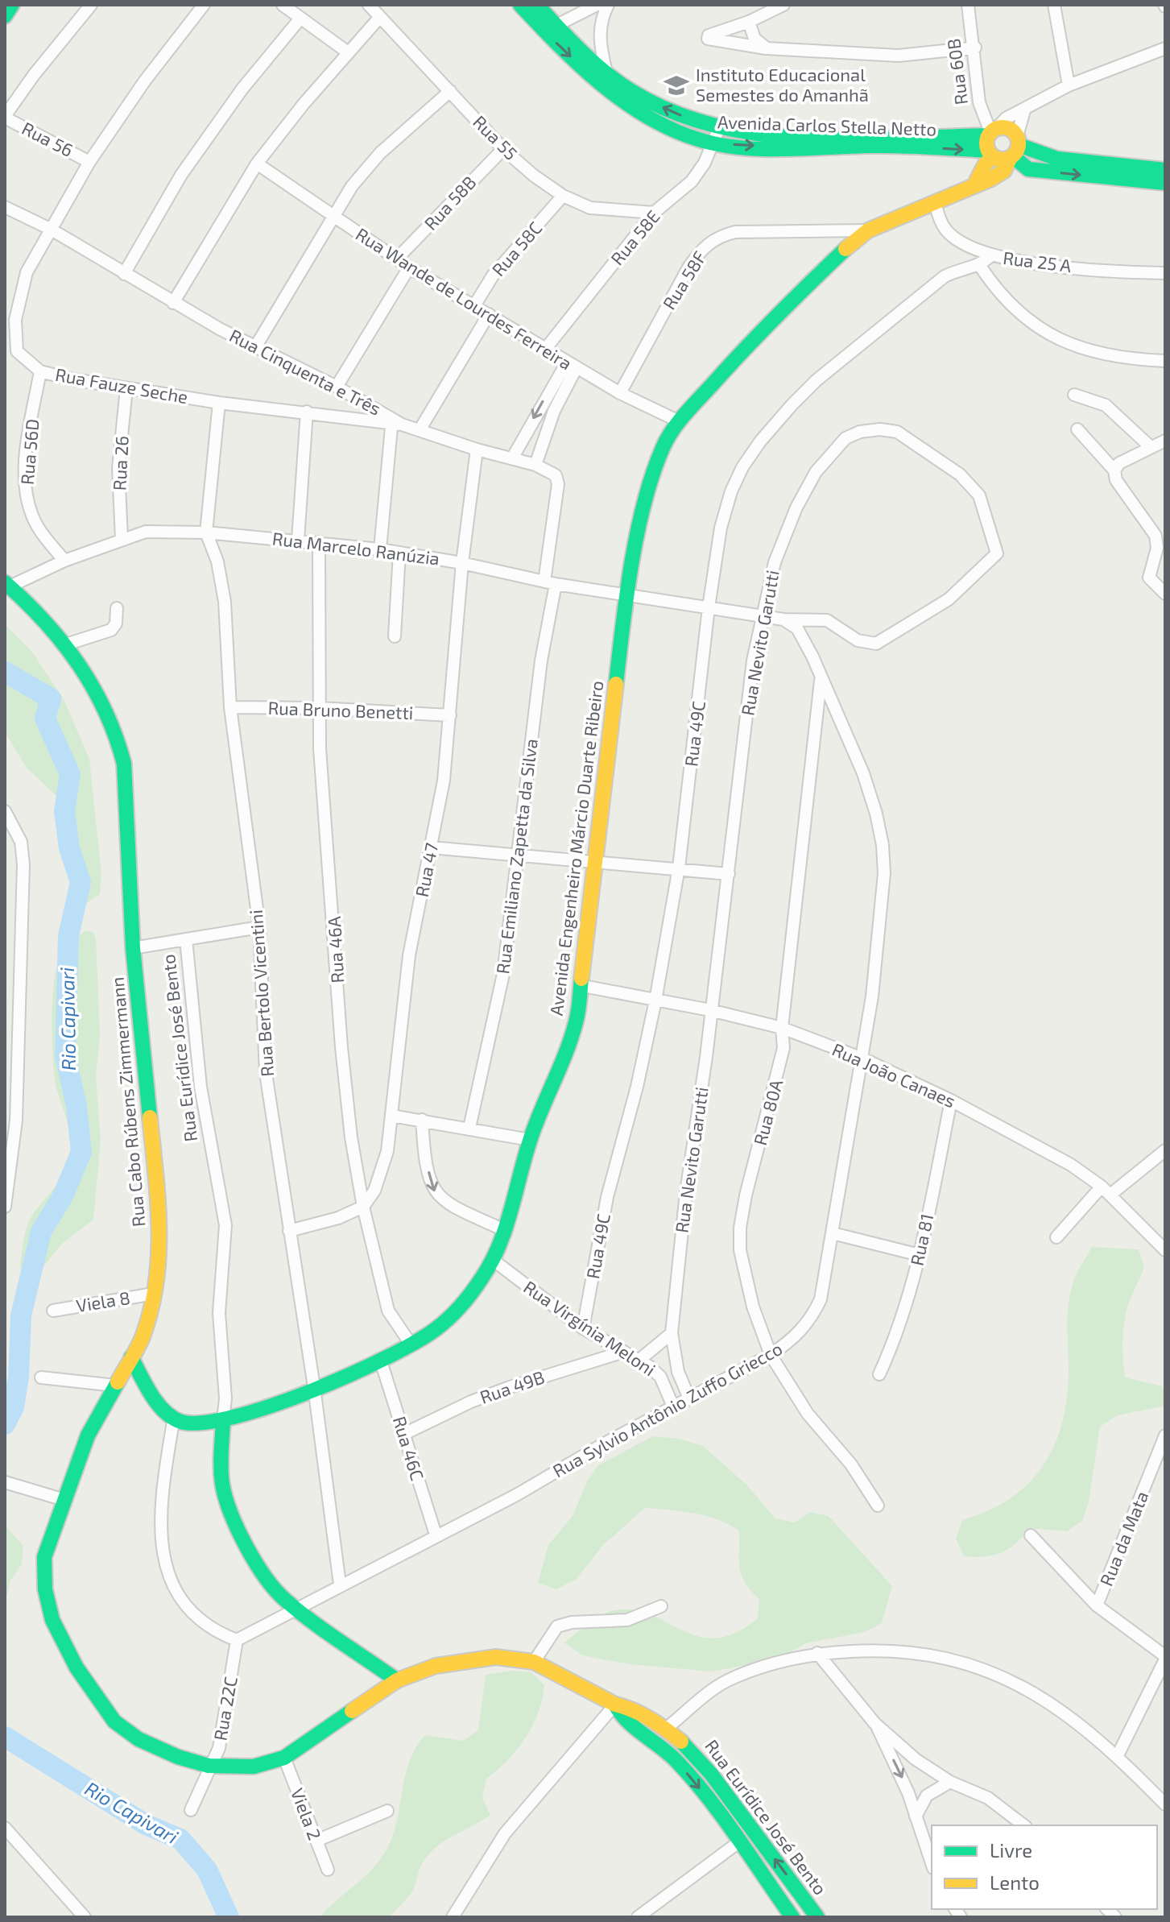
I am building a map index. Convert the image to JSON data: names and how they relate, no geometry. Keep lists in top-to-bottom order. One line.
{"streets":{"street":["Rua 60B","Avenida Carlos Stella Netto","Rua 55","Rua 56","Rua 58B","Rua 58E","Rua 58C","Rua 25 A","Rua 58F","Rua Wande de Lourdes Ferreira","Rua Cinquenta e Três","Rua Fauze Seche","Rua 56D","Rua 26","Rua Marcelo Ranúzia","Rua Nevito Garutti","Rua Bruno Benetti","Rua 49C","Avenida Engenheiro Márcio Duarte Ribeiro","Rua Emiliano Zapetta da Silva","Rua 47","Rua 46A","Rua Bertolo Vicentini","Rua Eurídice José Bento","Rua João Canaes","Rua Cabo Rúbens Zimmermann","Rua 80A","Rua 81","Viela 8","Rua Virgínia Meloni","Rua 49B","Rua Sylvio Antônio Zuffo Griecco","Rua 46C","Rua da Mata","Rua 22C","Viela 2"]},"crossings":[["Rua 60B","Avenida Carlos Stella Netto"],["Avenida Carlos Stella Netto","Rua 58E"],["Rua 55","Rua 58B"],["Rua 55","Rua 58E"],["Rua 55","Rua 58C"],["Rua 56","Rua Fauze Seche"],["Rua 58B","Rua Wande de Lourdes Ferreira"],["Rua 58E","Rua Wande de Lourdes Ferreira"],["Rua 58C","Rua Wande de Lourdes Ferreira"],["Rua 25 A","Rua 49C"],["Rua 25 A","Avenida Engenheiro Márcio Duarte Ribeiro"],["Rua 58F","Rua Wande de Lourdes Ferreira"],["Rua 58F","Avenida Engenheiro Márcio Duarte Ribeiro"],["Rua Wande de Lourdes Ferreira","Avenida Engenheiro Márcio Duarte Ribeiro"],["Rua Cinquenta e Três","Rua Fauze Seche"],["Rua Cinquenta e Três","Rua Emiliano Zapetta da Silva"],["Rua Cinquenta e Três","Rua 47"],["Rua Fauze Seche","Rua 56D"],["Rua Fauze Seche","Rua 26"],["Rua Fauze Seche","Rua Bertolo Vicentini"],["Rua 56D","Rua Marcelo Ranúzia"],["Rua 26","Rua Marcelo Ranúzia"],["Rua Marcelo Ranúzia","Rua 49C"],["Rua Marcelo Ranúzia","Avenida Engenheiro Márcio Duarte Ribeiro"],["Rua Marcelo Ranúzia","Rua Emiliano Zapetta da Silva"],["Rua Marcelo Ranúzia","Rua 47"],["Rua Marcelo Ranúzia","Rua 46A"],["Rua Marcelo Ranúzia","Rua Bertolo Vicentini"],["Rua Marcelo Ranúzia","Rua Cabo Rúbens Zimmermann"],["Rua Nevito Garutti","Rua João Canaes"],["Rua Nevito Garutti","Rua Sylvio Antônio Zuffo Griecco"],["Rua Bruno Benetti","Rua 47"],["Rua Bruno Benetti","Rua 46A"],["Rua Bruno Benetti","Rua Bertolo Vicentini"],["Rua 49C","Rua João Canaes"],["Rua 49C","Rua Virgínia Meloni"],["Avenida Engenheiro Márcio Duarte Ribeiro","Rua 46A"],["Avenida Engenheiro Márcio Duarte Ribeiro","Rua Bertolo Vicentini"],["Avenida Engenheiro Márcio Duarte Ribeiro","Rua Eurídice José Bento"],["Avenida Engenheiro Márcio Duarte Ribeiro","Rua João Canaes"],["Avenida Engenheiro Márcio Duarte Ribeiro","Rua Virgínia Meloni"],["Avenida Engenheiro Márcio Duarte Ribeiro","Rua 46C"],["Rua 47","Rua 46A"],["Rua Bertolo Vicentini","Rua Sylvio Antônio Zuffo Griecco"],["Rua Eurídice José Bento","Rua Cabo Rúbens Zimmermann"],["Rua João Canaes","Rua 80A"],["Rua João Canaes","Rua 81"],["Rua João Canaes","Rua Sylvio Antônio Zuffo Griecco"],["Rua Cabo Rúbens Zimmermann","Viela 8"],["Rua Cabo Rúbens Zimmermann","Rua 22C"],["Rua Cabo Rúbens Zimmermann","Viela 2"],["Rua 80A","Rua Sylvio Antônio Zuffo Griecco"],["Rua Virgínia Meloni","Rua 49B"],["Rua Virgínia Meloni","Rua Sylvio Antônio Zuffo Griecco"],["Rua 49B","Rua 46C"],["Rua Sylvio Antônio Zuffo Griecco","Rua 46C"],["Rua Sylvio Antônio Zuffo Griecco","Rua 22C"]],"water":["Rio Capivari"],"places":{"school or university":["Instituto Educacional Semestes do Amanhã"]},"legend":["Livre","Lento"]}
